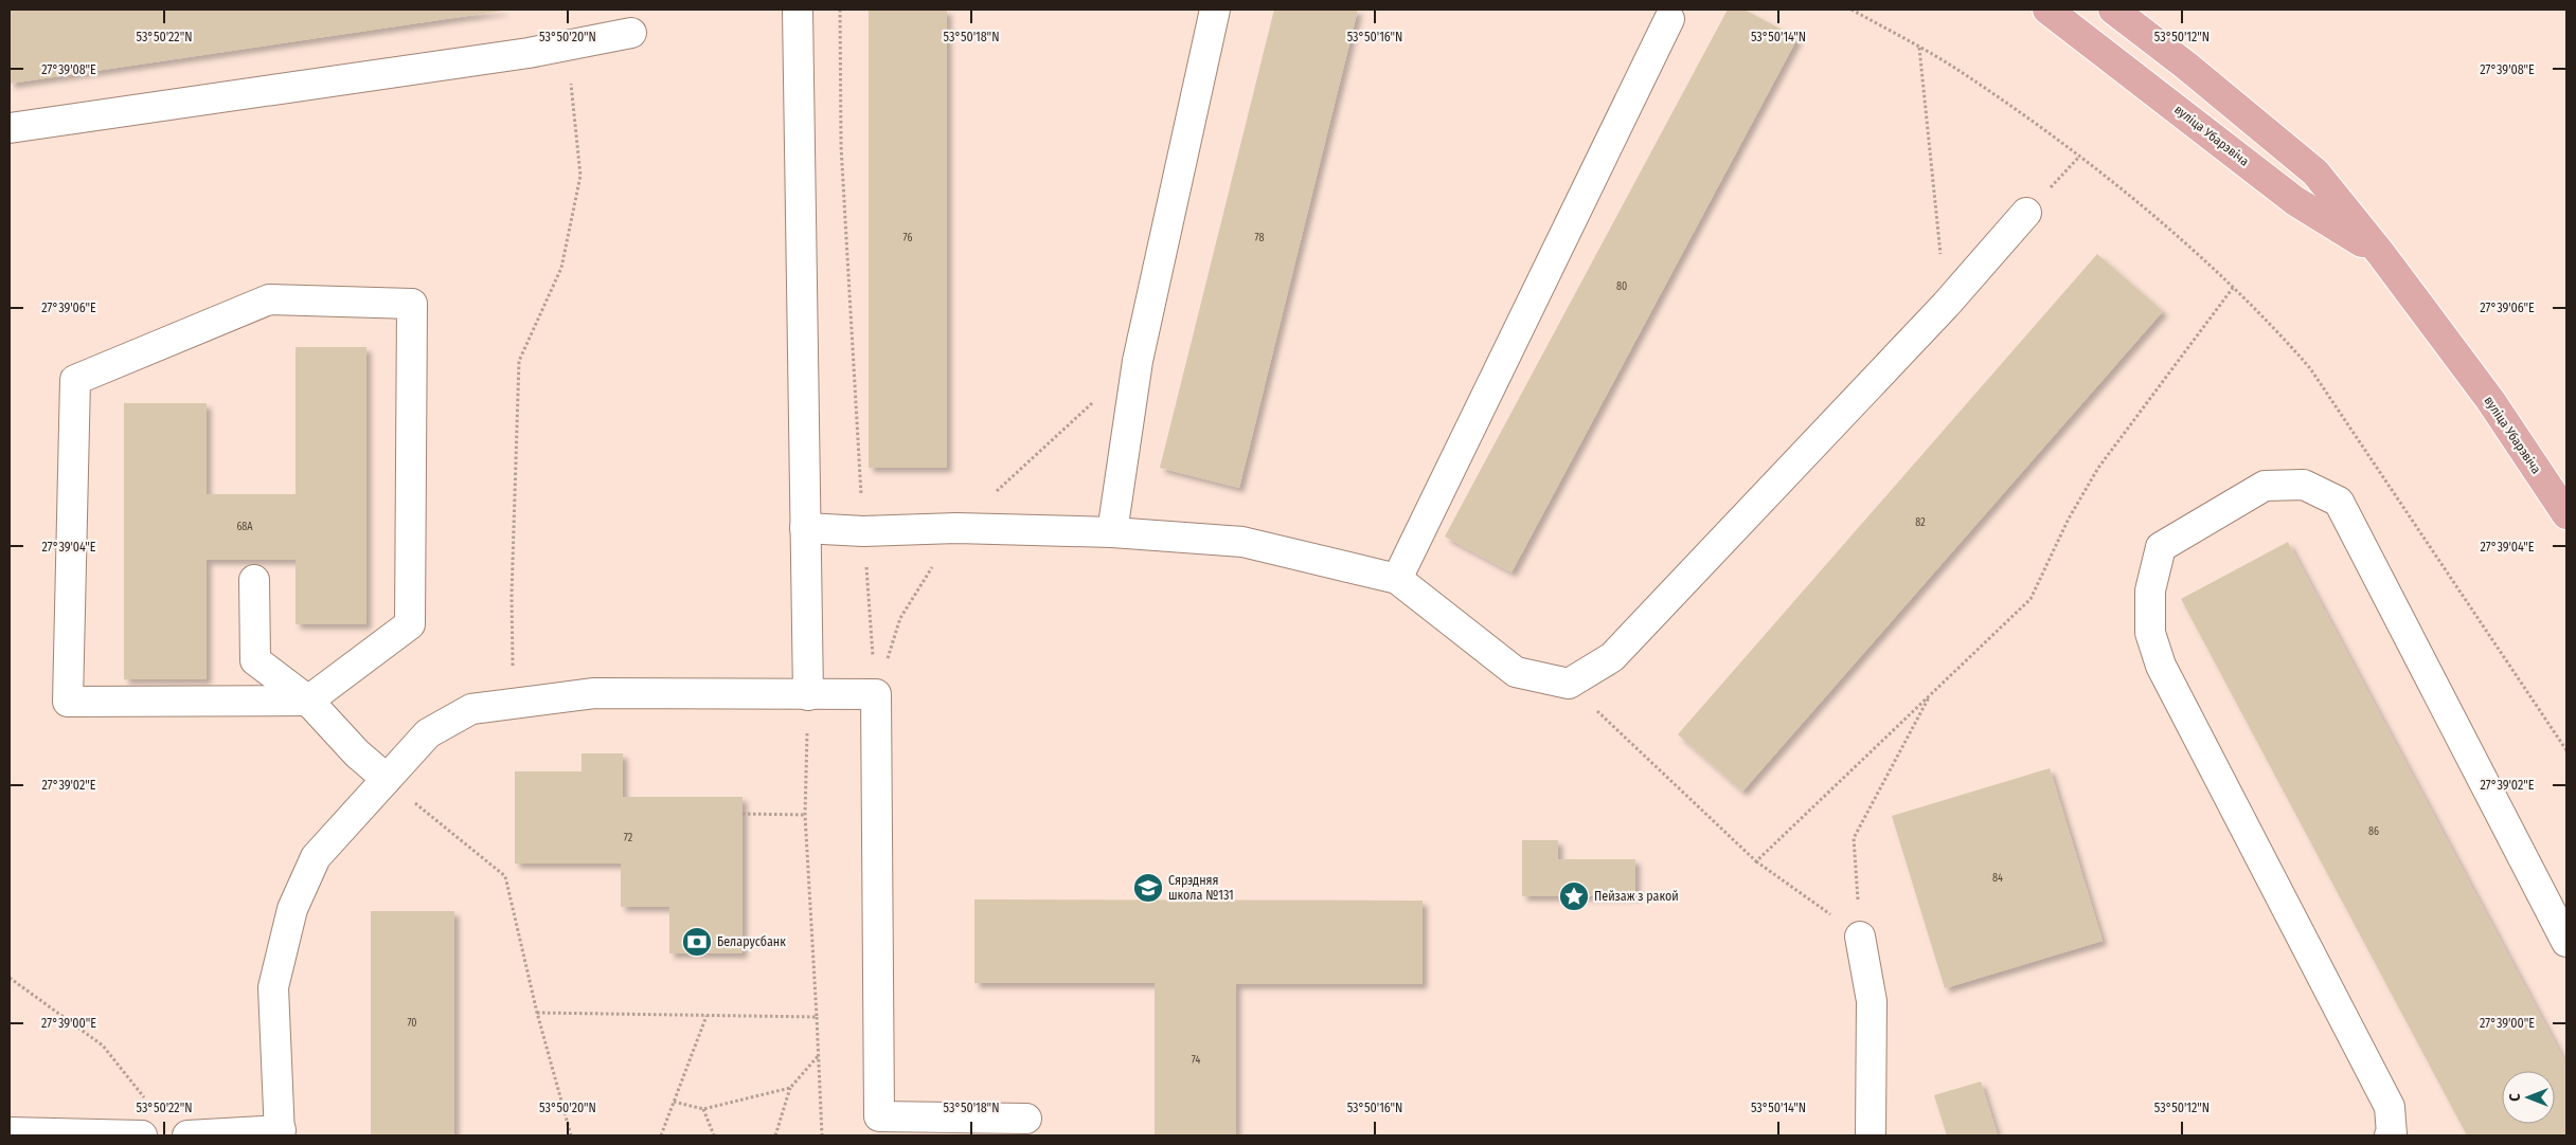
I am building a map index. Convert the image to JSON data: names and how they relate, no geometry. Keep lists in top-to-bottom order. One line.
{"streets":{"main road":["вуліца Убарэвіча"]},"places":{"school or university":["Сярэдняя школа №131"],"place":["Пейзаж з ракой"],"bank":["Беларусбанк"]},"house_numbers":["76","78","80","82","68А","86","72","84","70","74"],"north":"left","coordinates":["53°50'22\"N","53°50'20\"N","53°50'18\"N","53°50'16\"N","53°50'14\"N","53°50'12\"N","27°39'08\"E","27°39'06\"E","27°39'04\"E","27°39'02\"E","27°39'00\"E"]}
